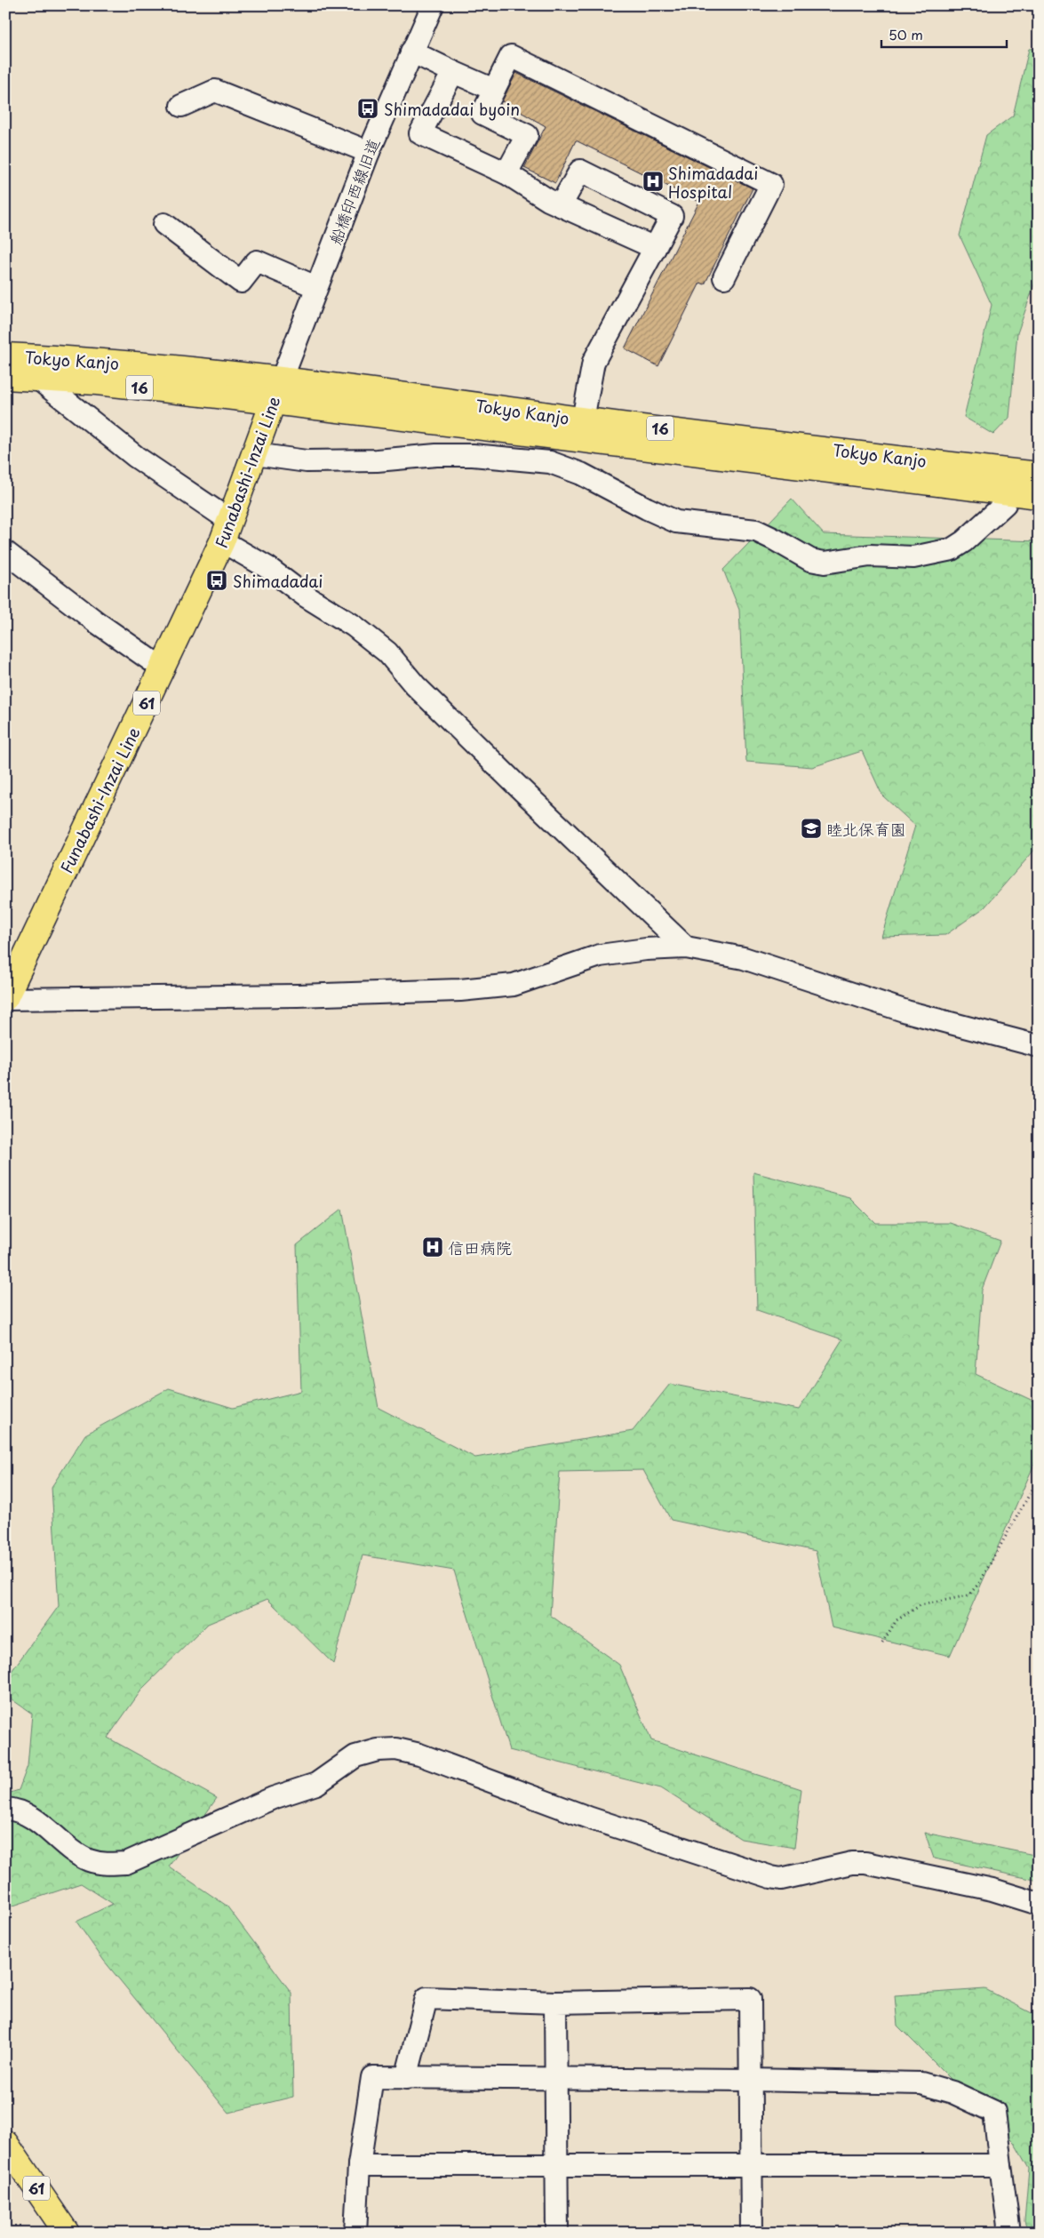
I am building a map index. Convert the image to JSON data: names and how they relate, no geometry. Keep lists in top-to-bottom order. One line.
{"streets":{"main road":["Tokyo Kanjo","16","Funabashi-Inzai Line","61"],"street":["船橋印西線旧道"]},"crossings":[["船橋印西線旧道","Tokyo Kanjo"],["船橋印西線旧道","Funabashi-Inzai Line"],["Tokyo Kanjo","Funabashi-Inzai Line"]],"places":{"bus stop":["Shimadadai byoin","Shimadadai"],"hospital":["Shimadadai Hospital","信田病院"],"school or university":["睦北保育園"]},"scale_bar":"50 m"}
